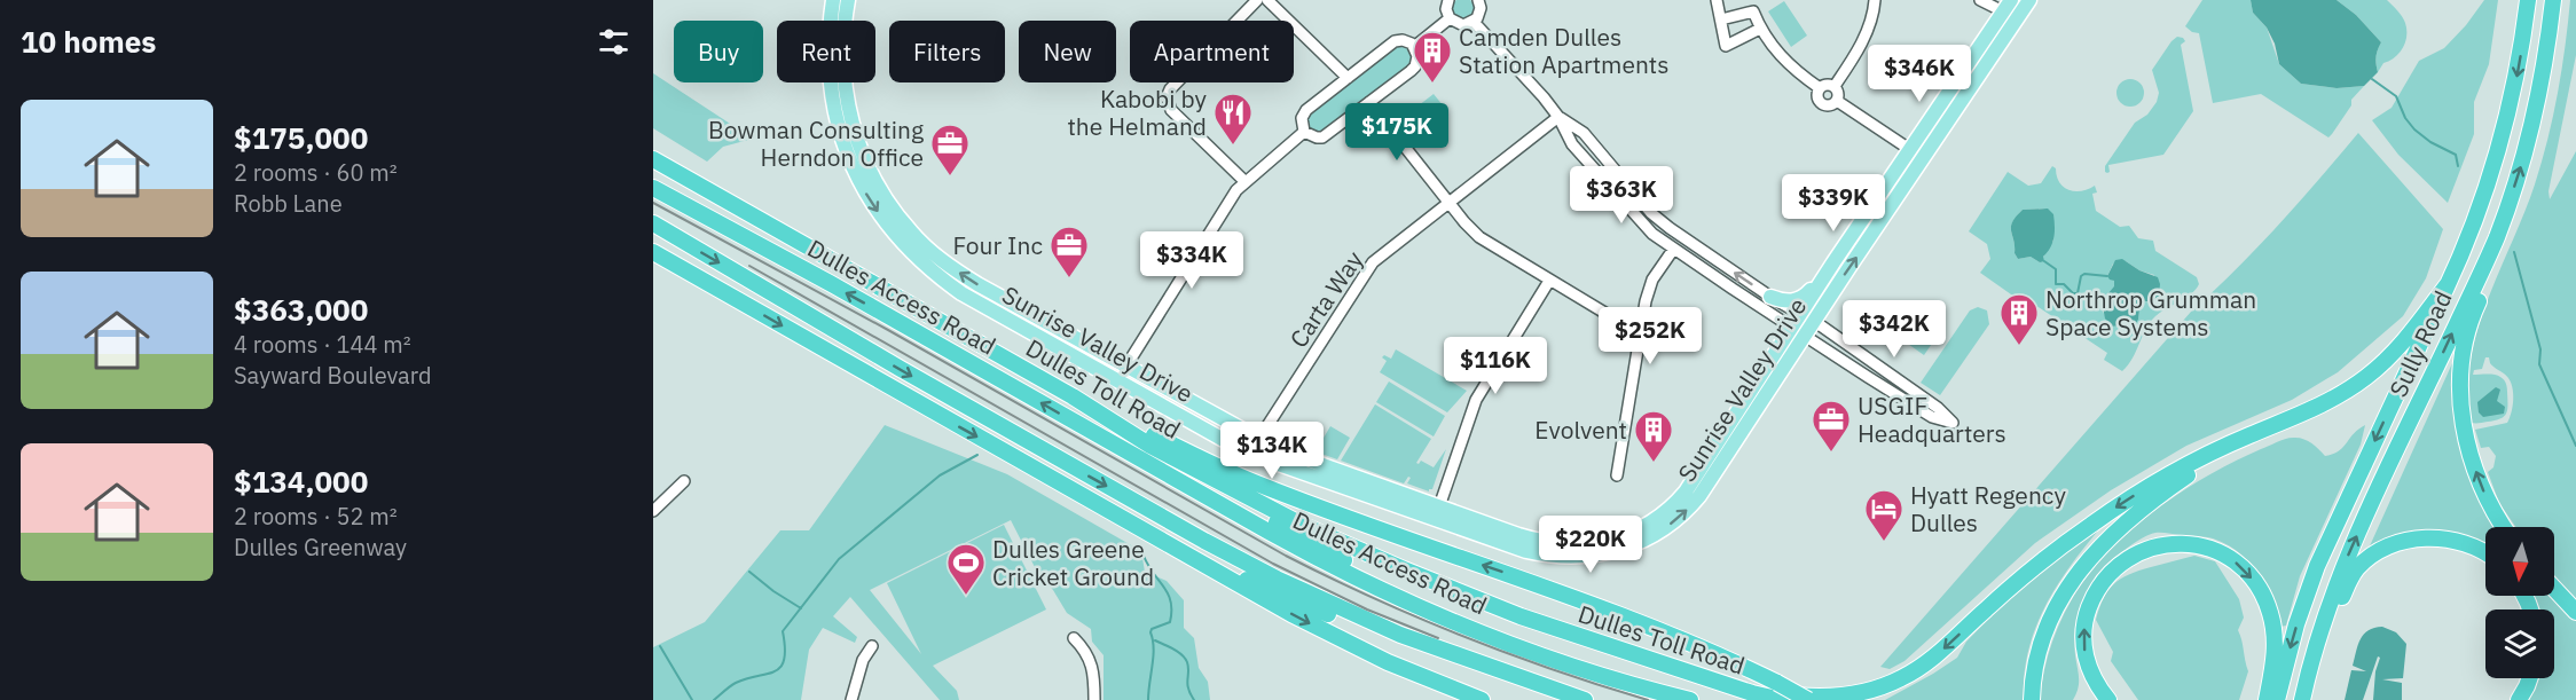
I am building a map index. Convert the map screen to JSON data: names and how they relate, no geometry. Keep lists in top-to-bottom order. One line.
{"streets":{"highway":["Dulles Access Road","Sully Road","Dulles Toll Road"],"main road":["Sunrise Valley Drive"],"street":["Carta Way"]},"crossings":[["Carta Way","Sunrise Valley Drive"]],"places":{"building":["Camden Dulles Station Apartments","Northrop Grumman Space Systems","Evolvent"],"restaurant":["Kabobi by the Helmand"],"office":["Bowman Consulting Herndon Office","Four Inc","USGIF Headquarters"],"hotel":["Hyatt Regency Dulles"],"sports":["Dulles Greene Cricket Ground"]},"north":"bottom","page":{"heading":"10 homes","chip":["Buy","Rent","Filters","New","Apartment"],"price":["$346K","$175K","$363K","$339K","$334K","$342K","$252K","$116K","$134K","$220K"],"list":[{"name":"$175,000","note":"2 rooms · 60 m² · Robb Lane"},{"name":"$363,000","note":"4 rooms · 144 m² · Sayward Boulevard"},{"name":"$134,000","note":"2 rooms · 52 m² · Dulles Greenway"}]}}
